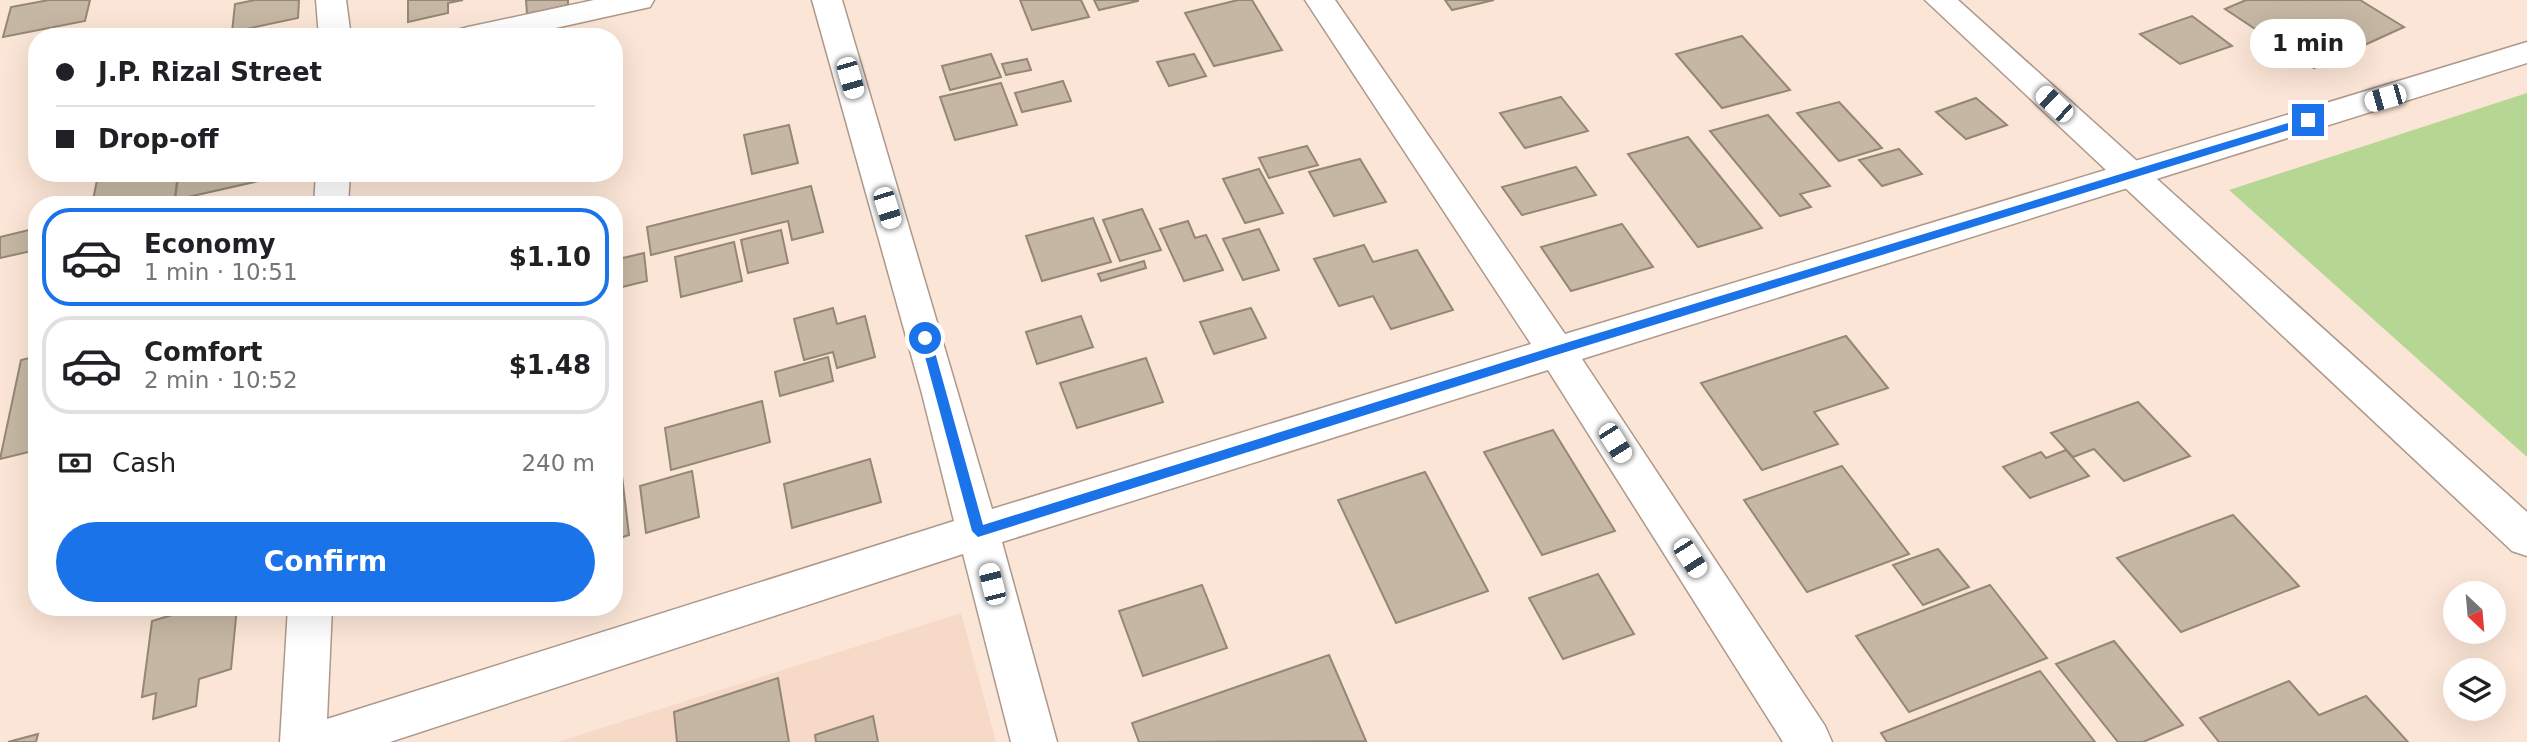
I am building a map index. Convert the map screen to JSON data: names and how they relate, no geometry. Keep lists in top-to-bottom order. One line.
{"north":"bottom right","page":{"bubble":"1 min","banner":["J.P. Rizal Street","Drop-off"],"list":[{"name":"Economy","note":"1 min · 10:51","value":"$1.10"},{"name":"Comfort","note":"2 min · 10:52","value":"$1.48"}],"pay":["Cash","240 m"],"buttons":"Confirm"}}
